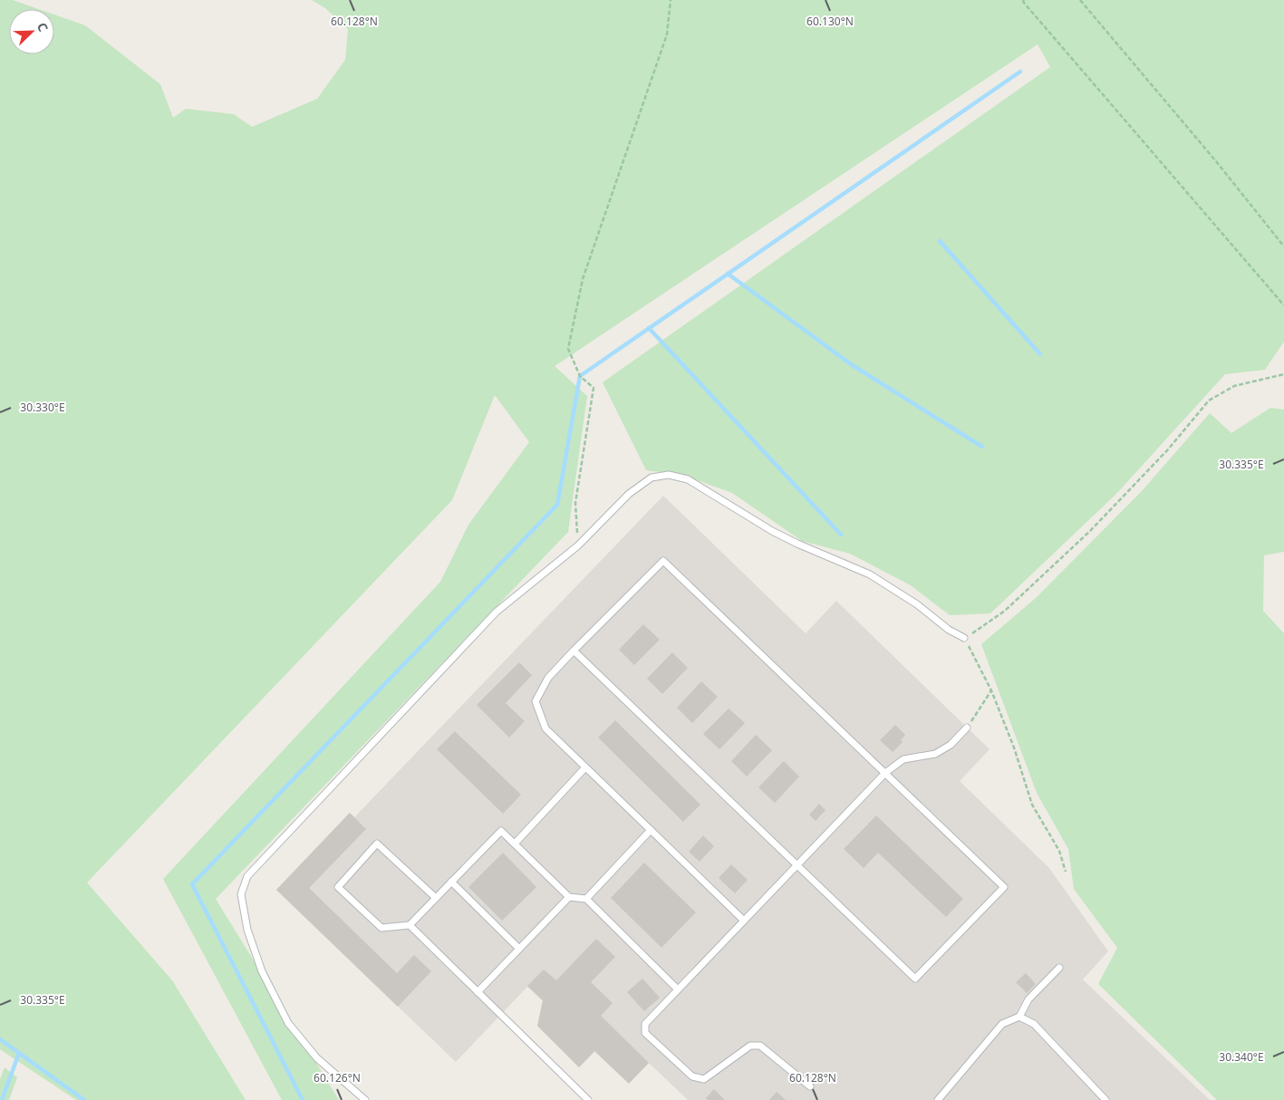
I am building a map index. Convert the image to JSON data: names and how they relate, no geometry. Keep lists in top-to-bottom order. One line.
{"north":"top right","coordinates":["60.128°N","60.130°N","30.330°E","30.335°E","30.340°E","60.126°N"]}
